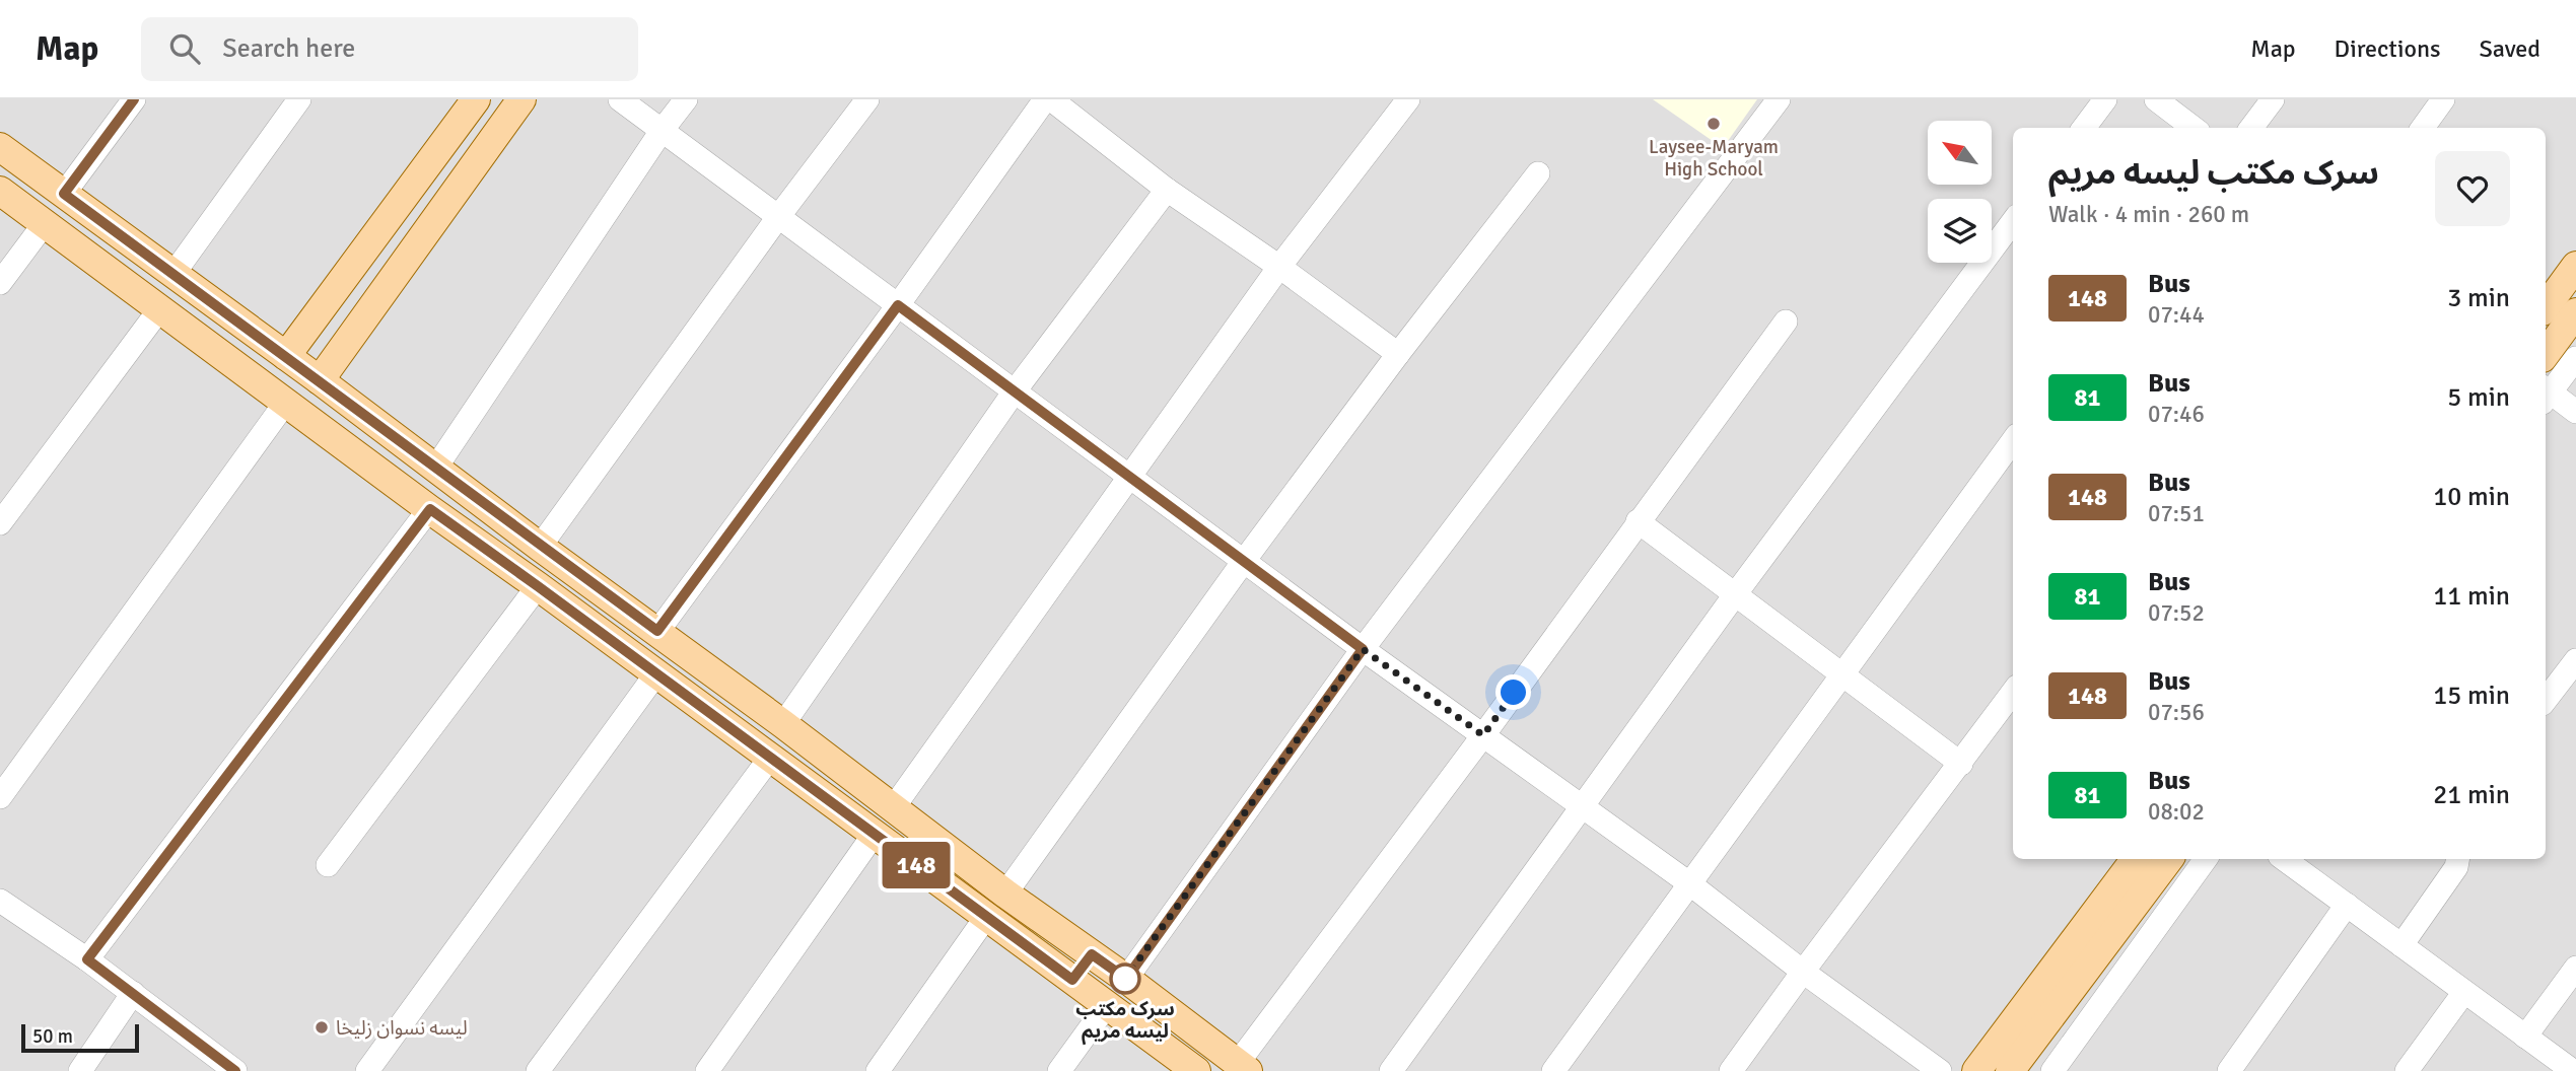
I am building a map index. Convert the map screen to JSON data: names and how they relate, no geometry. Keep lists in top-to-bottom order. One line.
{"places":["Laysee-Maryam High School","سرک مکتب لیسه مریم","لیسه نسوان زلیخا"],"lines":["bus line 148"],"scale_bar":"50 m","north":"top left","page":{"header":"Map","search":"Search here","nav":["Map","Directions","Saved"],"on_map":"148","heading":["سرک مکتب لیسه مریم","Walk · 4 min · 260 m"],"list":[{"mark":"148","name":"Bus","note":"07:44","value":"3 min"},{"mark":"81","name":"Bus","note":"07:46","value":"5 min"},{"mark":"148","name":"Bus","note":"07:51","value":"10 min"},{"mark":"81","name":"Bus","note":"07:52","value":"11 min"},{"mark":"148","name":"Bus","note":"07:56","value":"15 min"},{"mark":"81","name":"Bus","note":"08:02","value":"21 min"}],"scale":"50 m"}}
